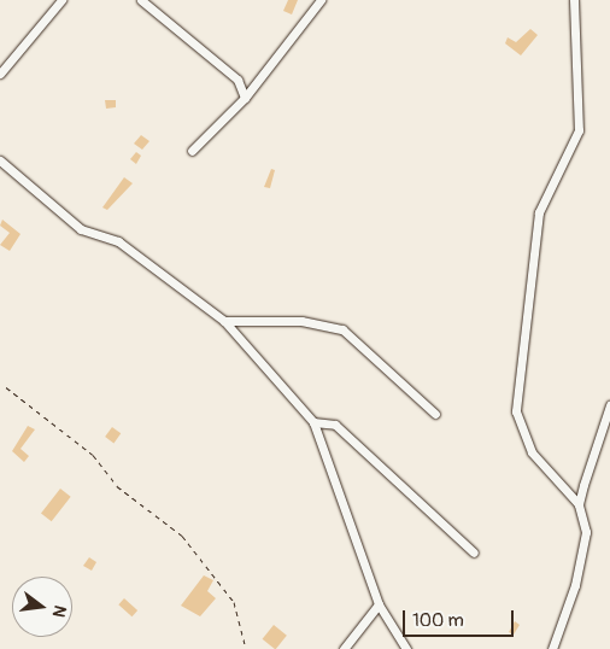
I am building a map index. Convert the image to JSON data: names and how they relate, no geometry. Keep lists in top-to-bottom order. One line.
{"scale_bar":"100 m","north":"right"}
